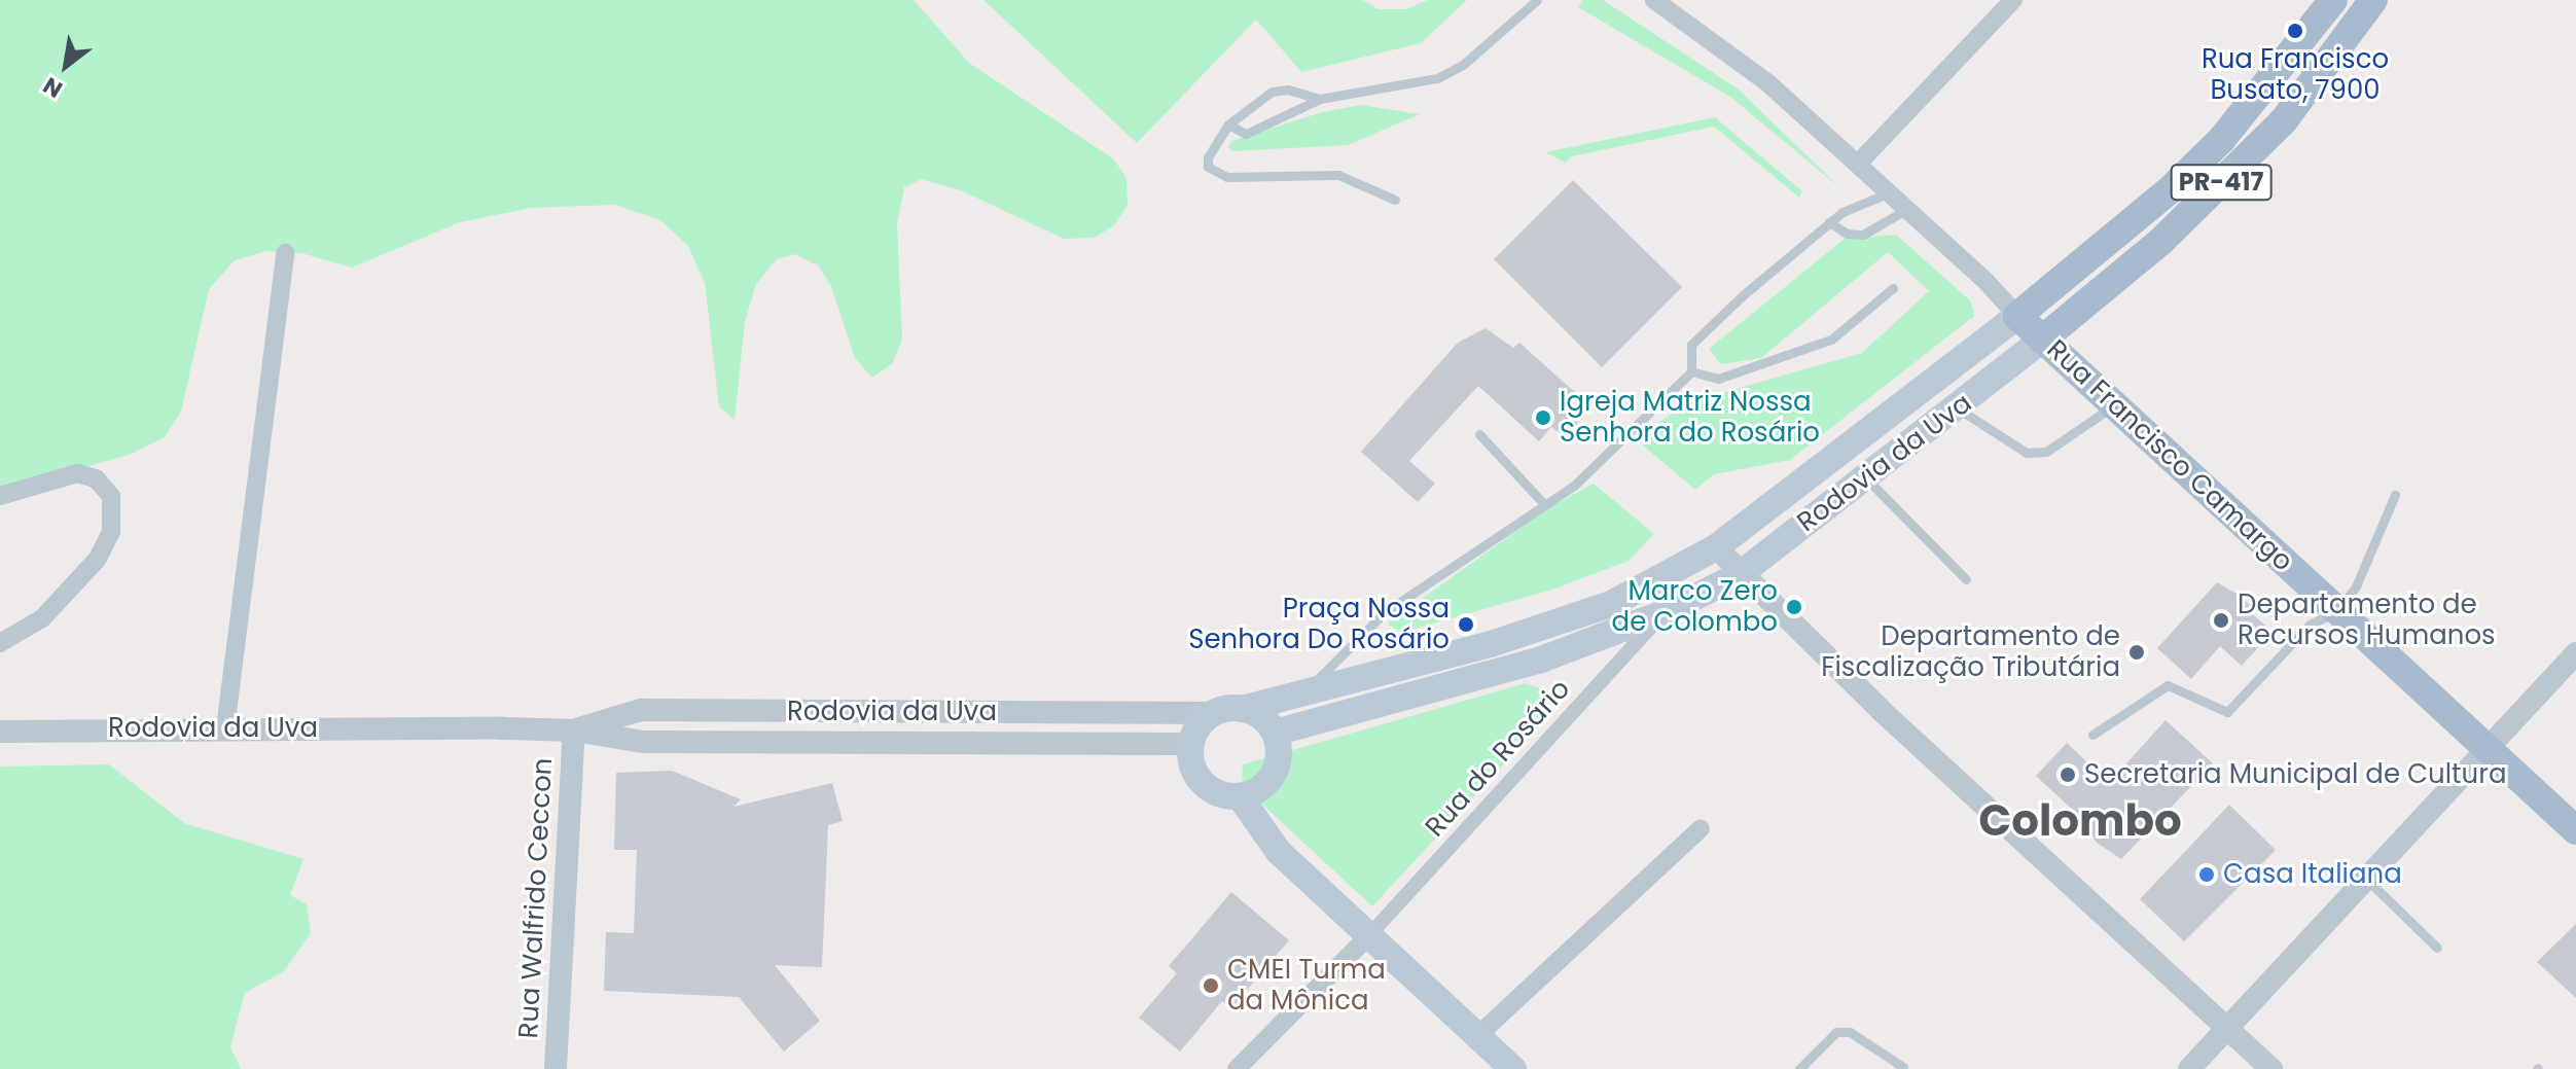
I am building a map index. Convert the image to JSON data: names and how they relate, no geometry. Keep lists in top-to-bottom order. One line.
{"streets":{"main road":["PR-417","Rua Francisco Camargo","Rodovia da Uva"],"street":["Rua do Rosário","Rua Walfrido Ceccon"]},"crossings":[["Rua Francisco Camargo","Rodovia da Uva"],["Rodovia da Uva","Rua do Rosário"],["Rodovia da Uva","Rua Walfrido Ceccon"]],"districts":["Colombo"],"places":["Rua Francisco Busato, 7900","Igreja Matriz Nossa Senhora do Rosário","Marco Zero de Colombo","Departamento de Recursos Humanos","Praça Nossa Senhora Do Rosário","Departamento de Fiscalização Tributária","Secretaria Municipal de Cultura","Casa Italiana","CMEI Turma da Mônica"],"north":"bottom left"}
